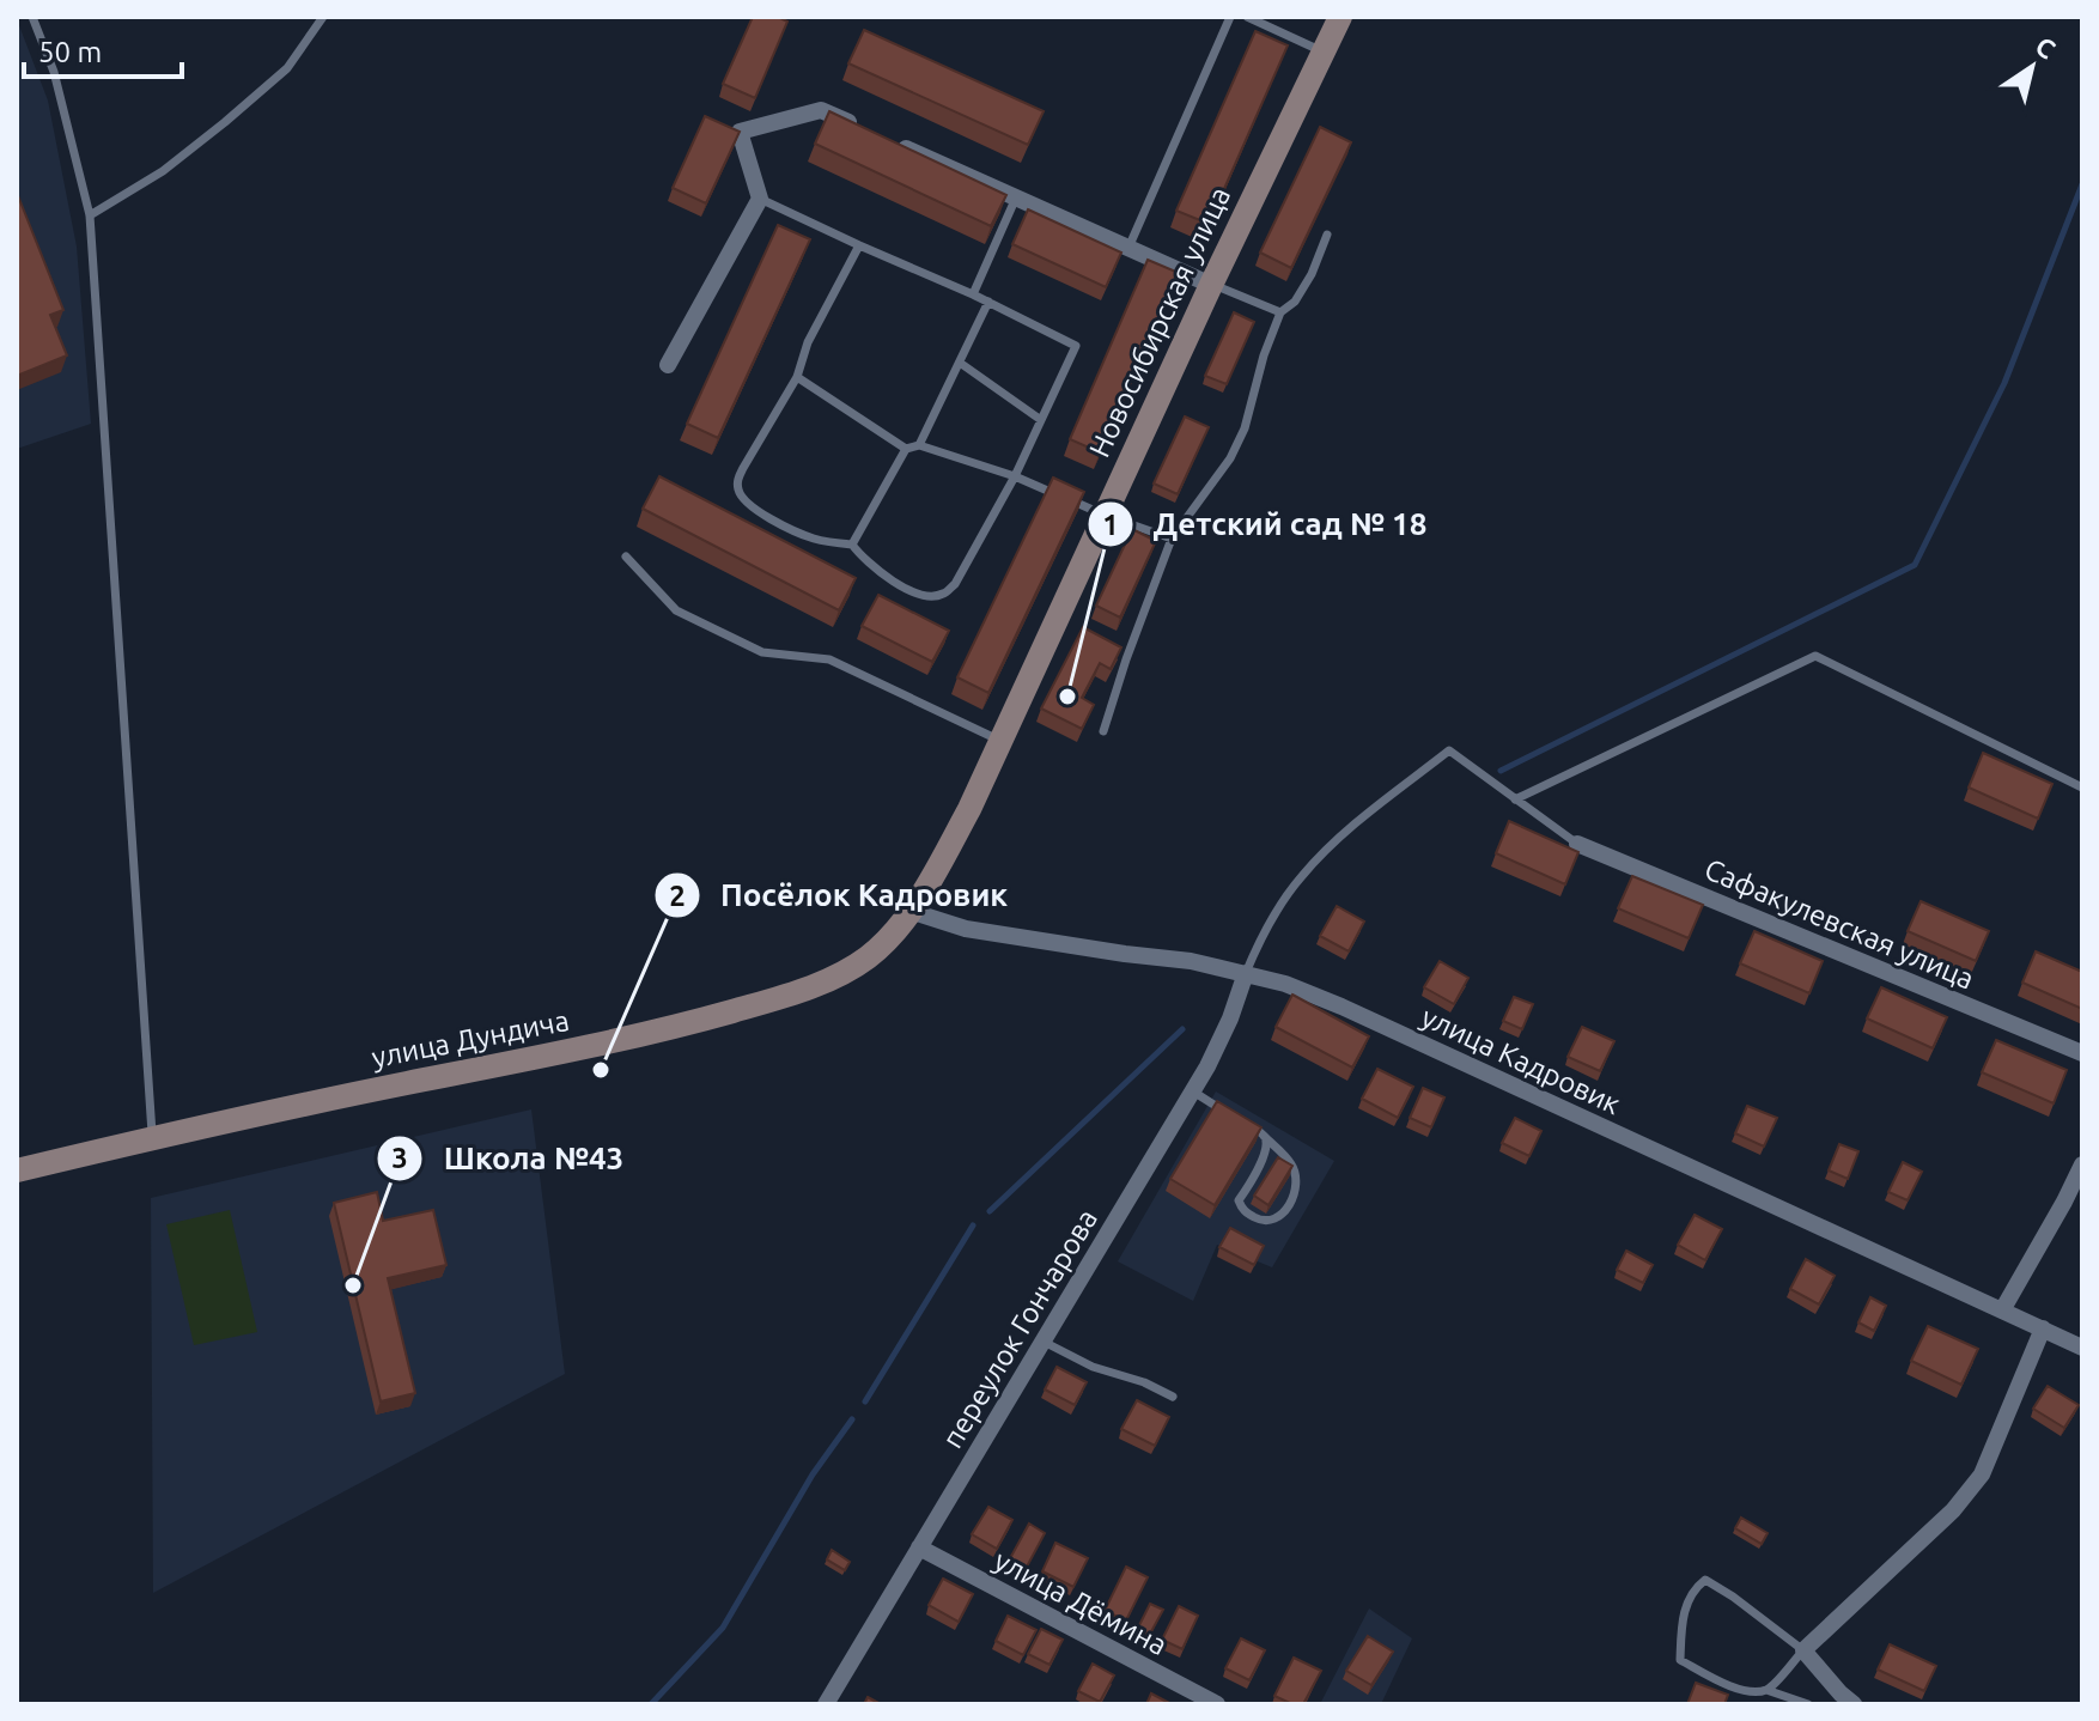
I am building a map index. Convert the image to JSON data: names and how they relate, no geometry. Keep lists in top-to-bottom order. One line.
{"streets":{"main road":["Новосибирская улица","улица Дундича"],"street":["Сафакулевская улица","улица Кадровик","переулок Гончарова","улица Дёмина"]},"crossings":[["Новосибирская улица","улица Дундича"],["Новосибирская улица","улица Кадровик"],["улица Дундича","улица Кадровик"],["улица Кадровик","переулок Гончарова"],["переулок Гончарова","улица Дёмина"]],"places":["Детский сад № 18","Посёлок Кадровик","Школа №43"],"scale_bar":"50 m","north":"top right"}
